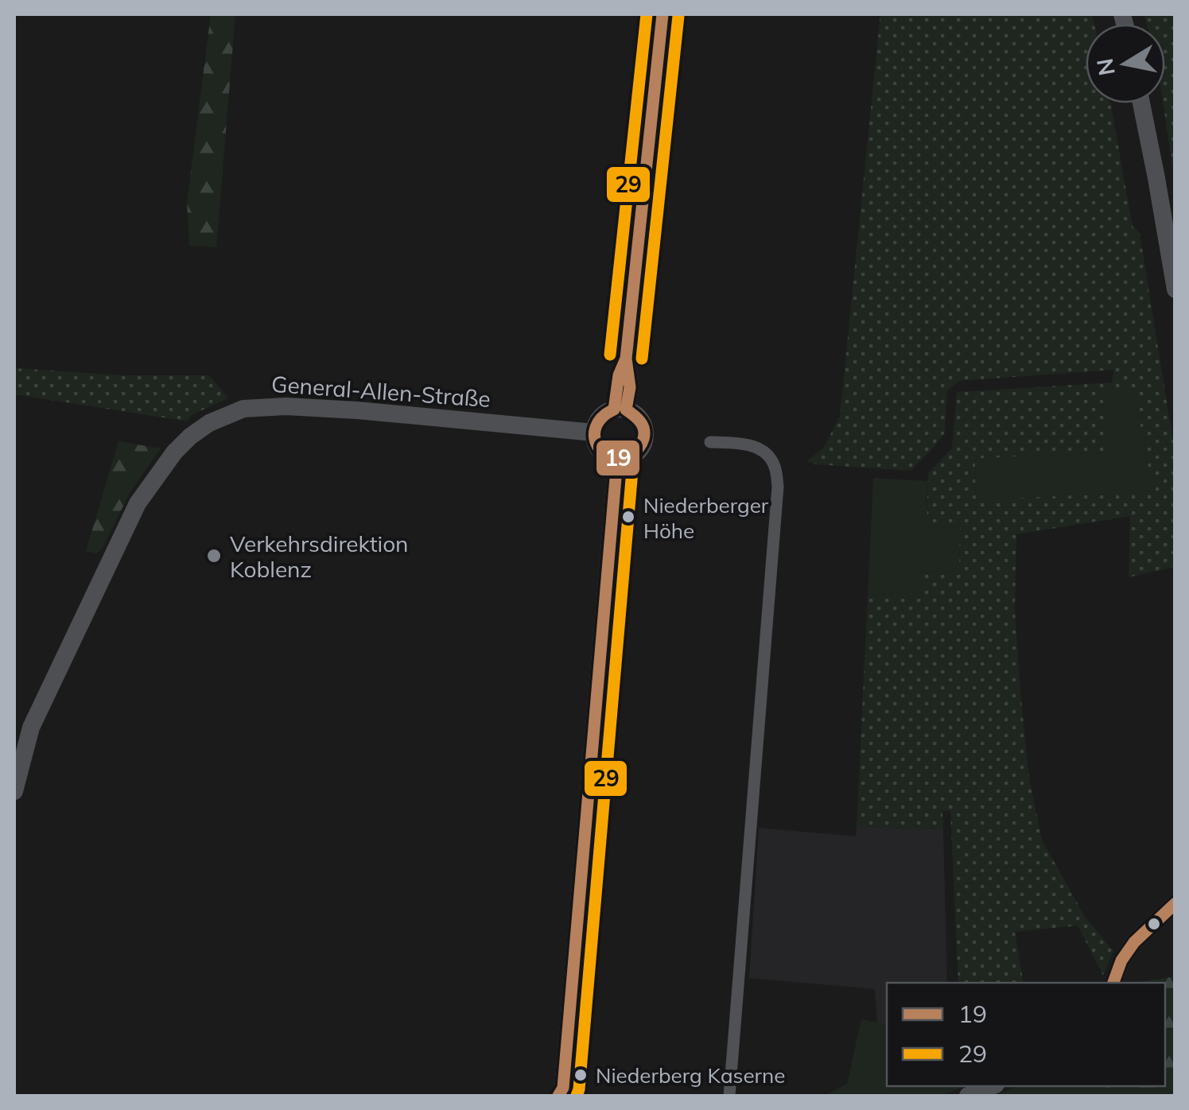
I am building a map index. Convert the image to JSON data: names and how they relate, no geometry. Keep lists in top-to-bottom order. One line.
{"streets":{"street":["General-Allen-Straße"]},"places":["Niederberger Höhe","Verkehrsdirektion Koblenz","Niederberg Kaserne"],"lines":["transit line 19","transit line 29"],"legend":["19","29"],"north":"left"}
